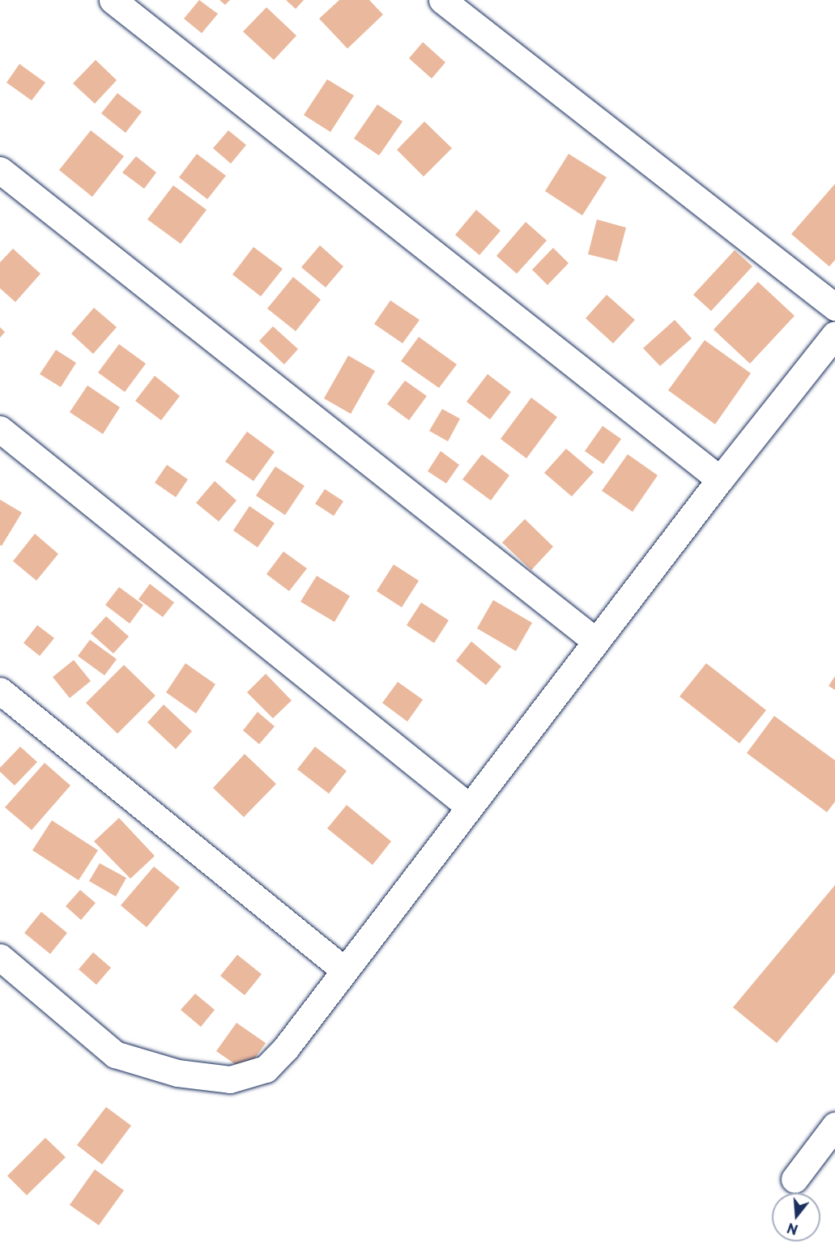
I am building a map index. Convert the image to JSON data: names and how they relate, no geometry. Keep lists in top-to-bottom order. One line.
{"north":"bottom"}
